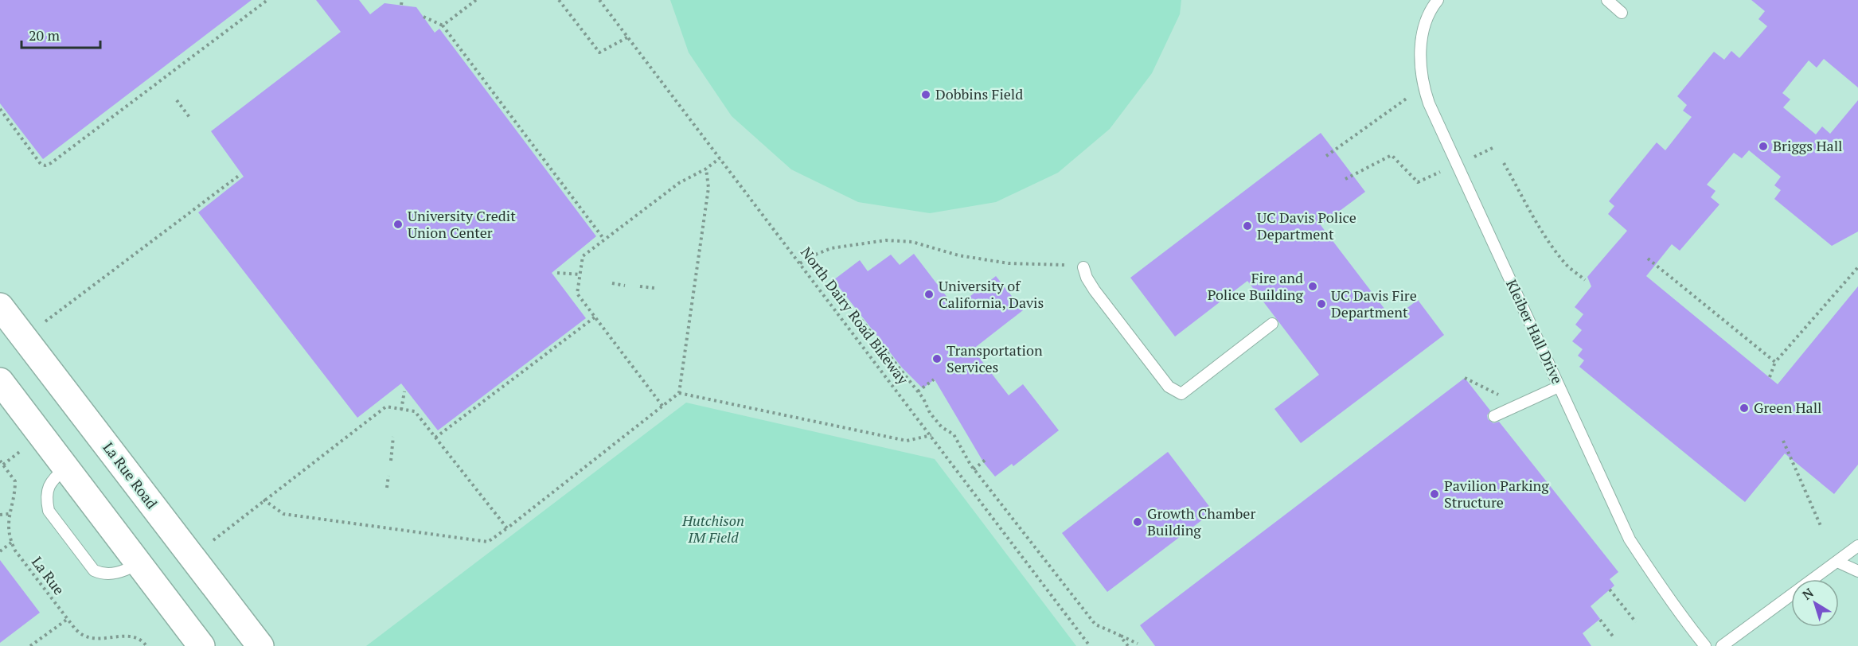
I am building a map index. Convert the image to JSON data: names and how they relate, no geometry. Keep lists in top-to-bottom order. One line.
{"streets":{"main road":["La Rue Road"],"lane":["Kleiber Hall Drive"],"path":["North Dairy Road Bikeway","La Rue"]},"parks":["Hutchison IM Field"],"places":["Dobbins Field","Briggs Hall","University Credit Union Center","UC Davis Police Department","Fire and Police Building","University of California, Davis","UC Davis Fire Department","Transportation Services","Green Hall","Pavilion Parking Structure","Growth Chamber Building"],"scale_bar":"20 m","north":"top left"}
